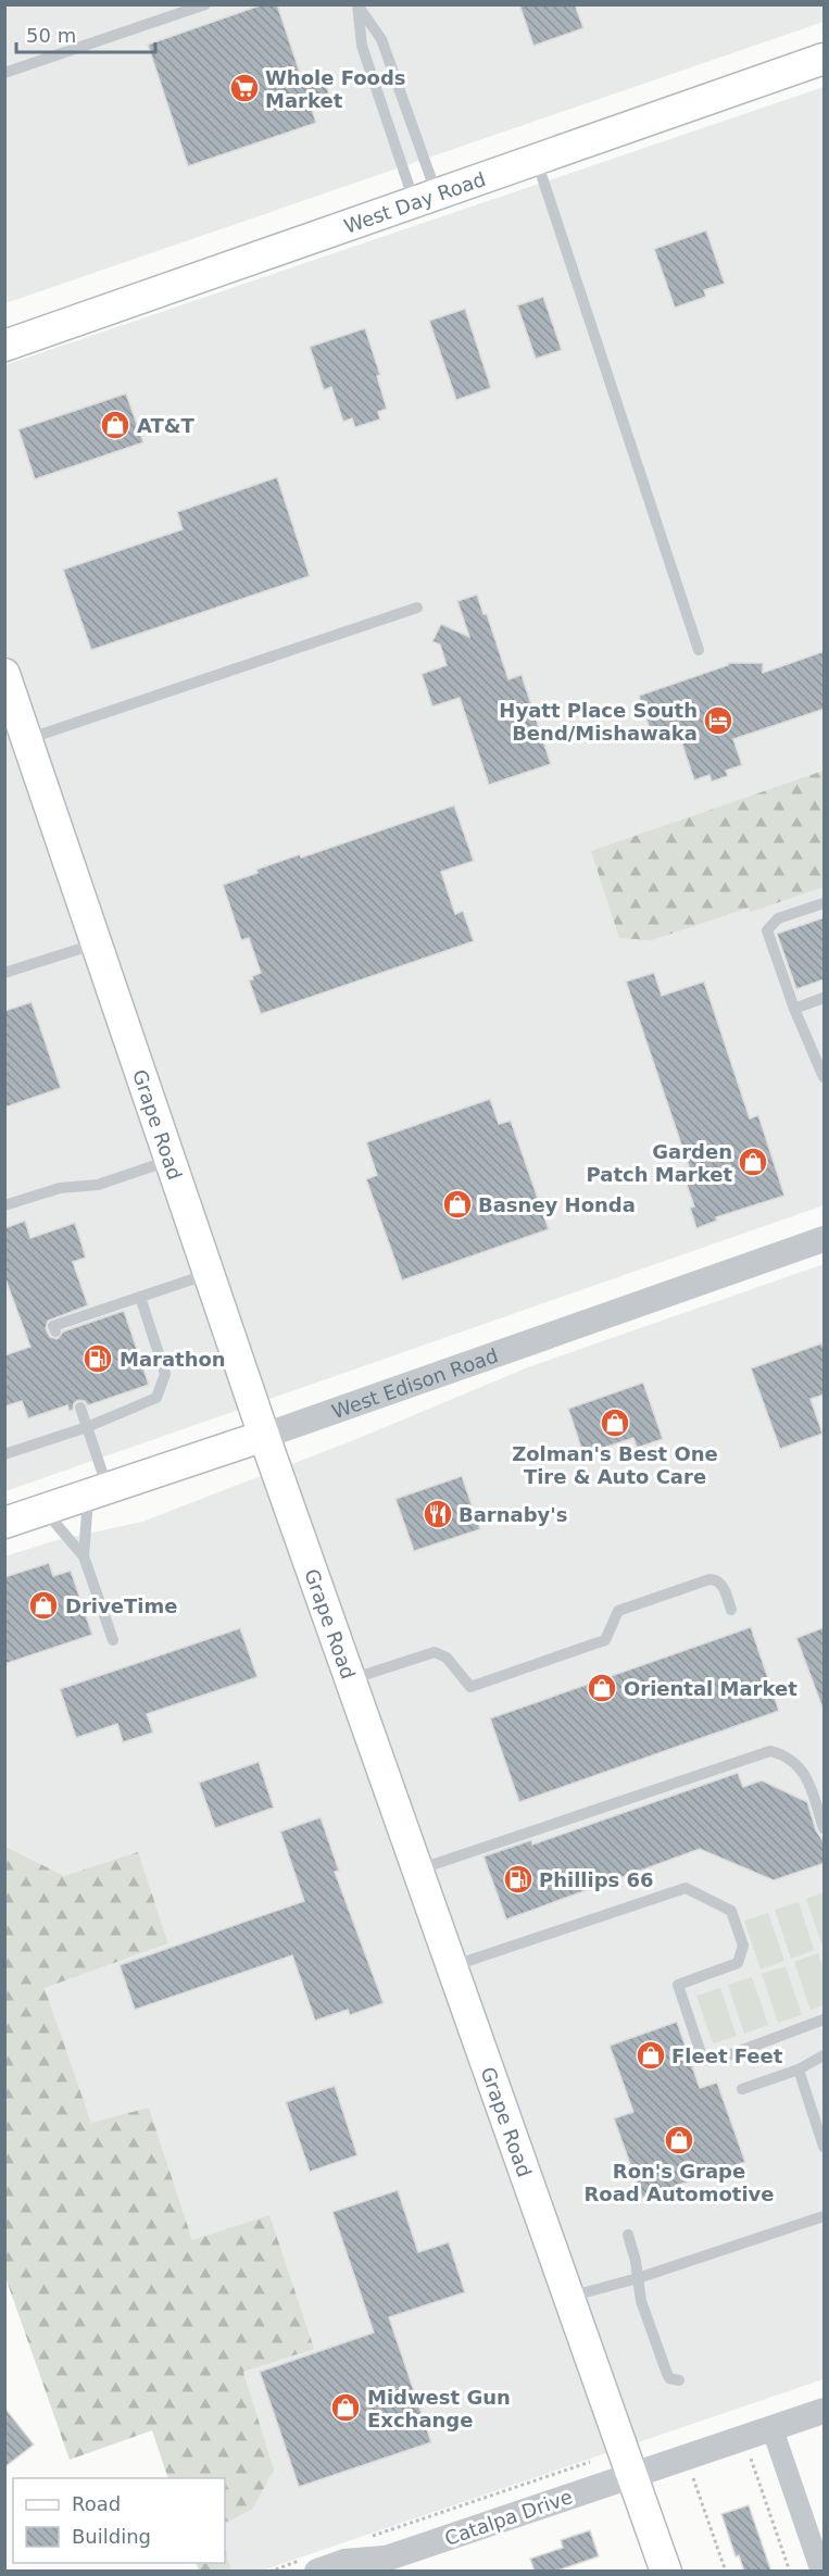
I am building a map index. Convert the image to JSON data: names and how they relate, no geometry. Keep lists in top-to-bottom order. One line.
{"streets":{"main road":["West Day Road","Grape Road","West Edison Road"],"street":["Catalpa Drive"]},"crossings":[["Grape Road","West Edison Road"],["Grape Road","Catalpa Drive"]],"places":{"supermarket":["Whole Foods Market"],"shop":["AT&T","Garden Patch Market","Basney Honda","Zolman's Best One Tire & Auto Care","DriveTime","Oriental Market","Fleet Feet","Ron's Grape Road Automotive","Midwest Gun Exchange"],"hotel":["Hyatt Place South Bend/Mishawaka"],"fuel station":["Marathon","Phillips 66"],"restaurant":["Barnaby's"]},"legend":["Road","Building"],"scale_bar":"50 m"}
